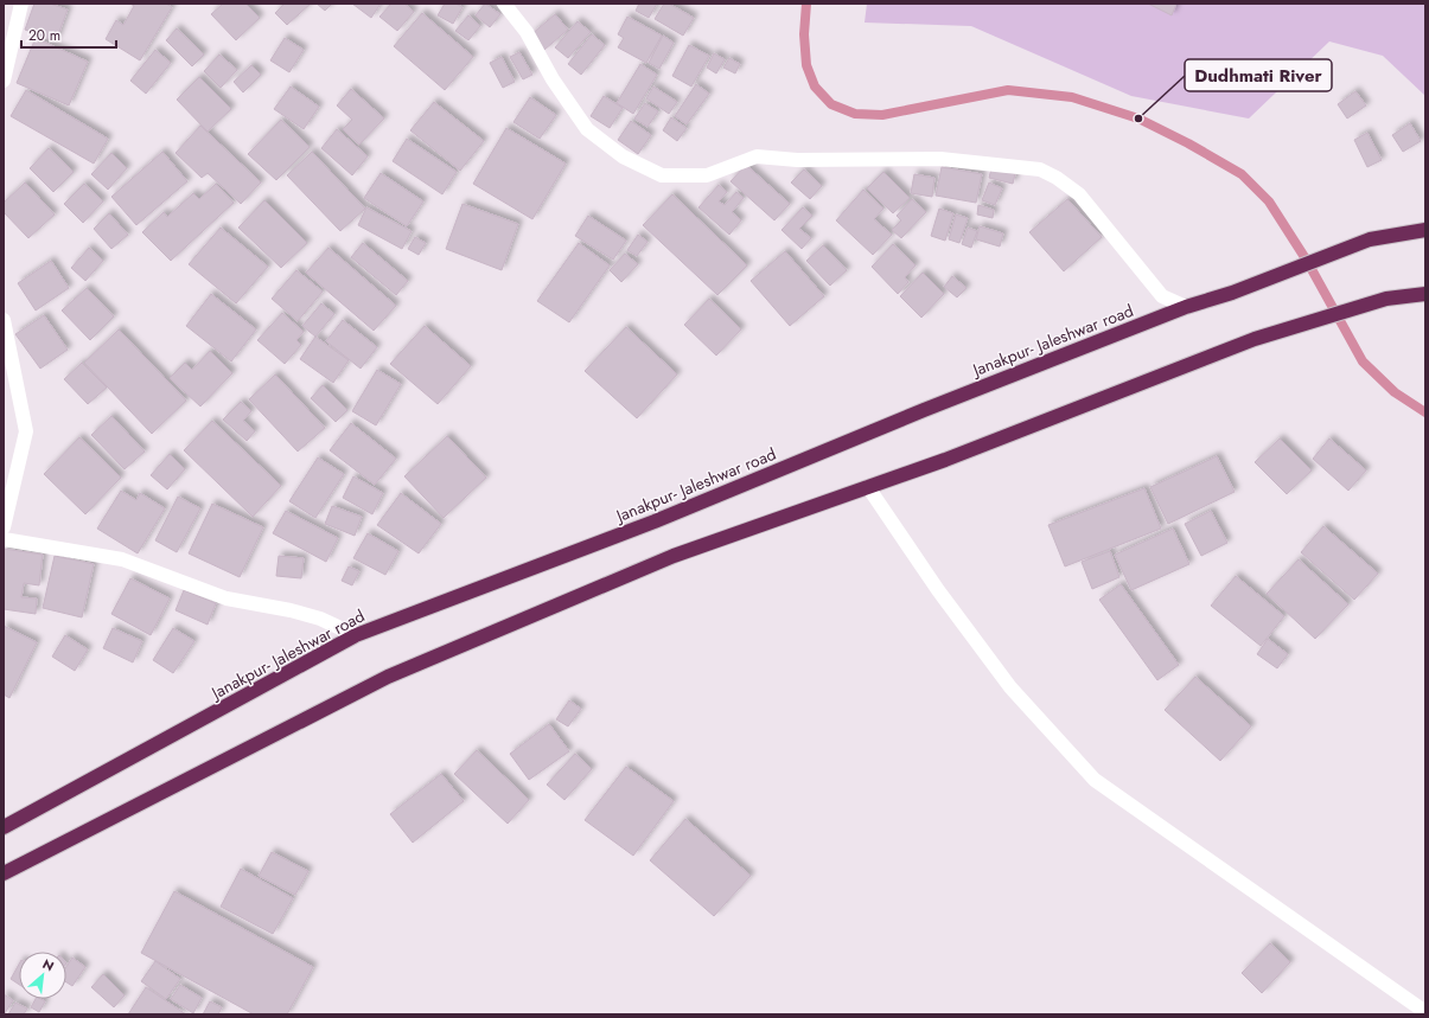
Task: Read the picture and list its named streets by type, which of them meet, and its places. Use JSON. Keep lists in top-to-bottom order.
{
  "streets": {
    "highway": ["Janakpur- Jaleshwar road"]
  },
  "places": ["Dudhmati River"],
  "scale_bar": "20 m",
  "north": "top right"
}
